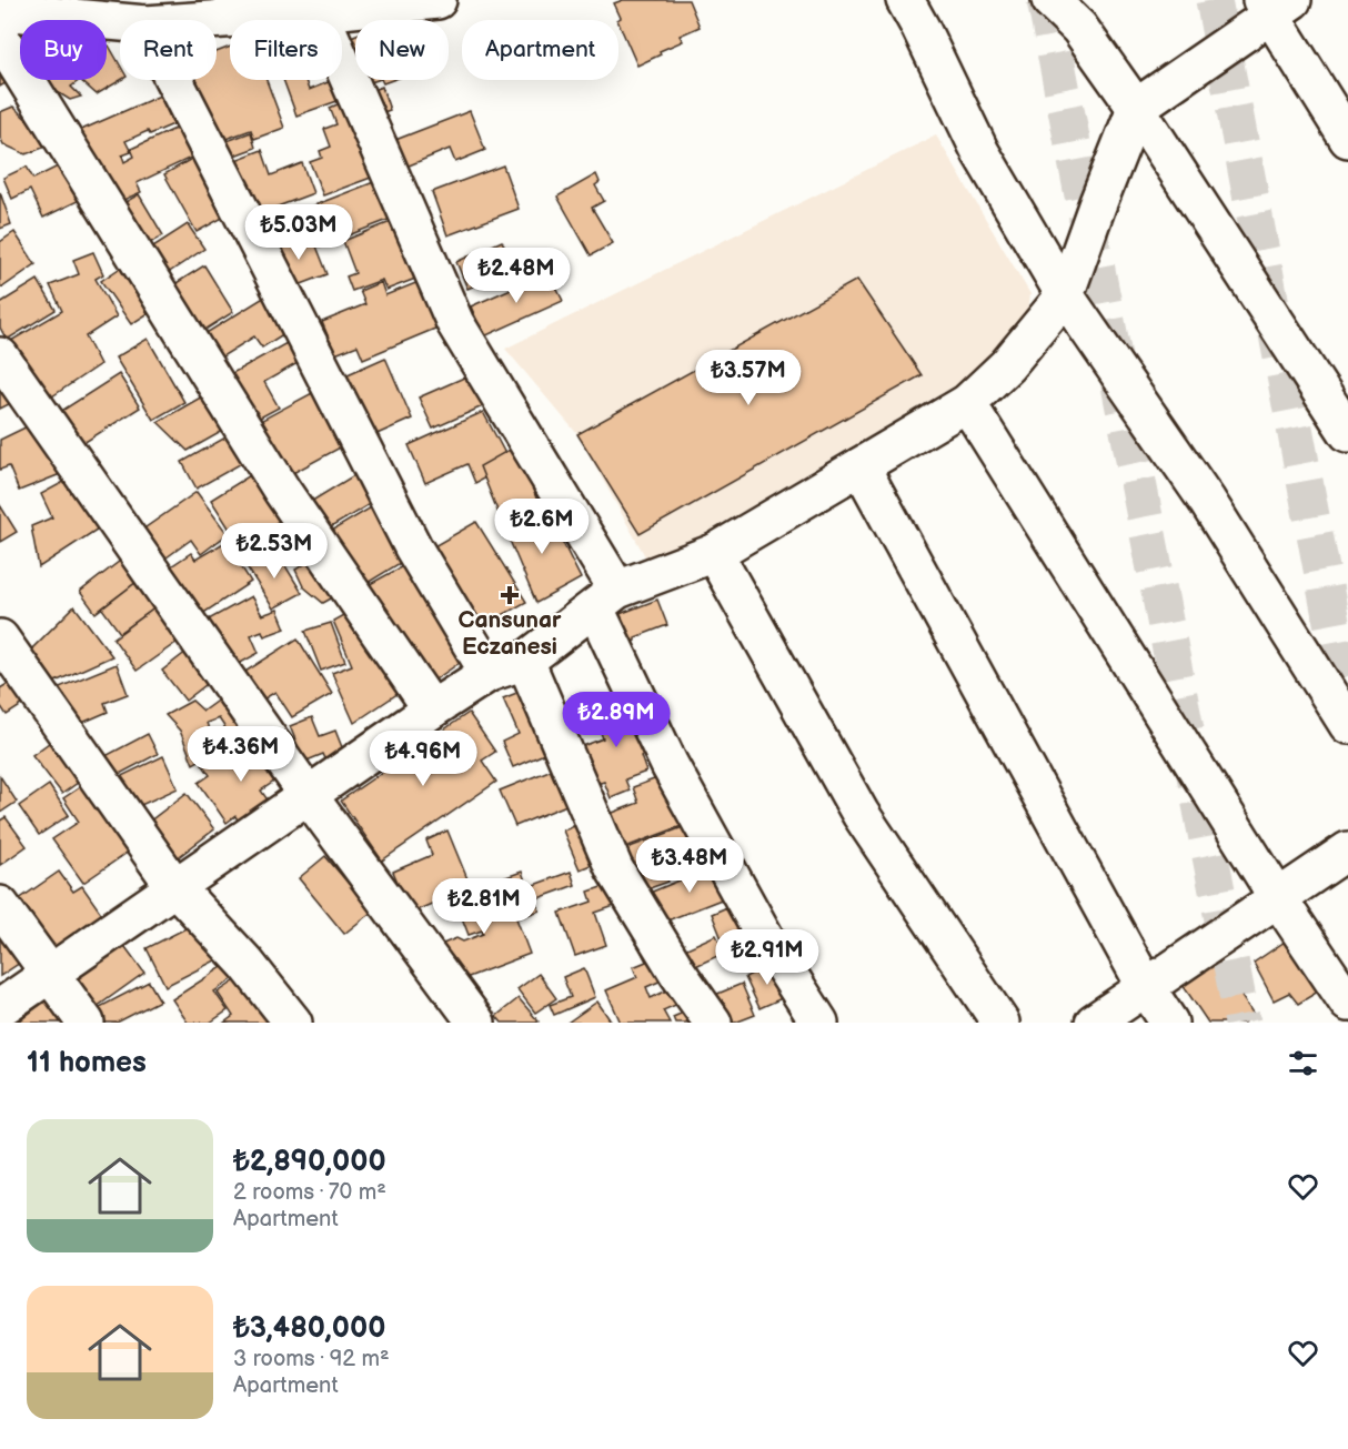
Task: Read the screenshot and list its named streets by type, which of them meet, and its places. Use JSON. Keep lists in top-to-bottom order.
{
  "places": {
    "health": ["Cansunar Eczanesi"]
  },
  "page": {
    "chip": [
      "Buy",
      "Rent",
      "Filters",
      "New",
      "Apartment"
    ],
    "price": [
      "₺5.03M",
      "₺2.48M",
      "₺3.57M",
      "₺2.6M",
      "₺2.53M",
      "₺2.89M",
      "₺4.36M",
      "₺4.96M",
      "₺3.48M",
      "₺2.81M",
      "₺2.91M"
    ],
    "heading": "11 homes",
    "list": [
      {
        "name": "₺2,890,000",
        "note": "2 rooms · 70 m² · Apartment"
      },
      {
        "name": "₺3,480,000",
        "note": "3 rooms · 92 m² · Apartment"
      }
    ]
  }
}
